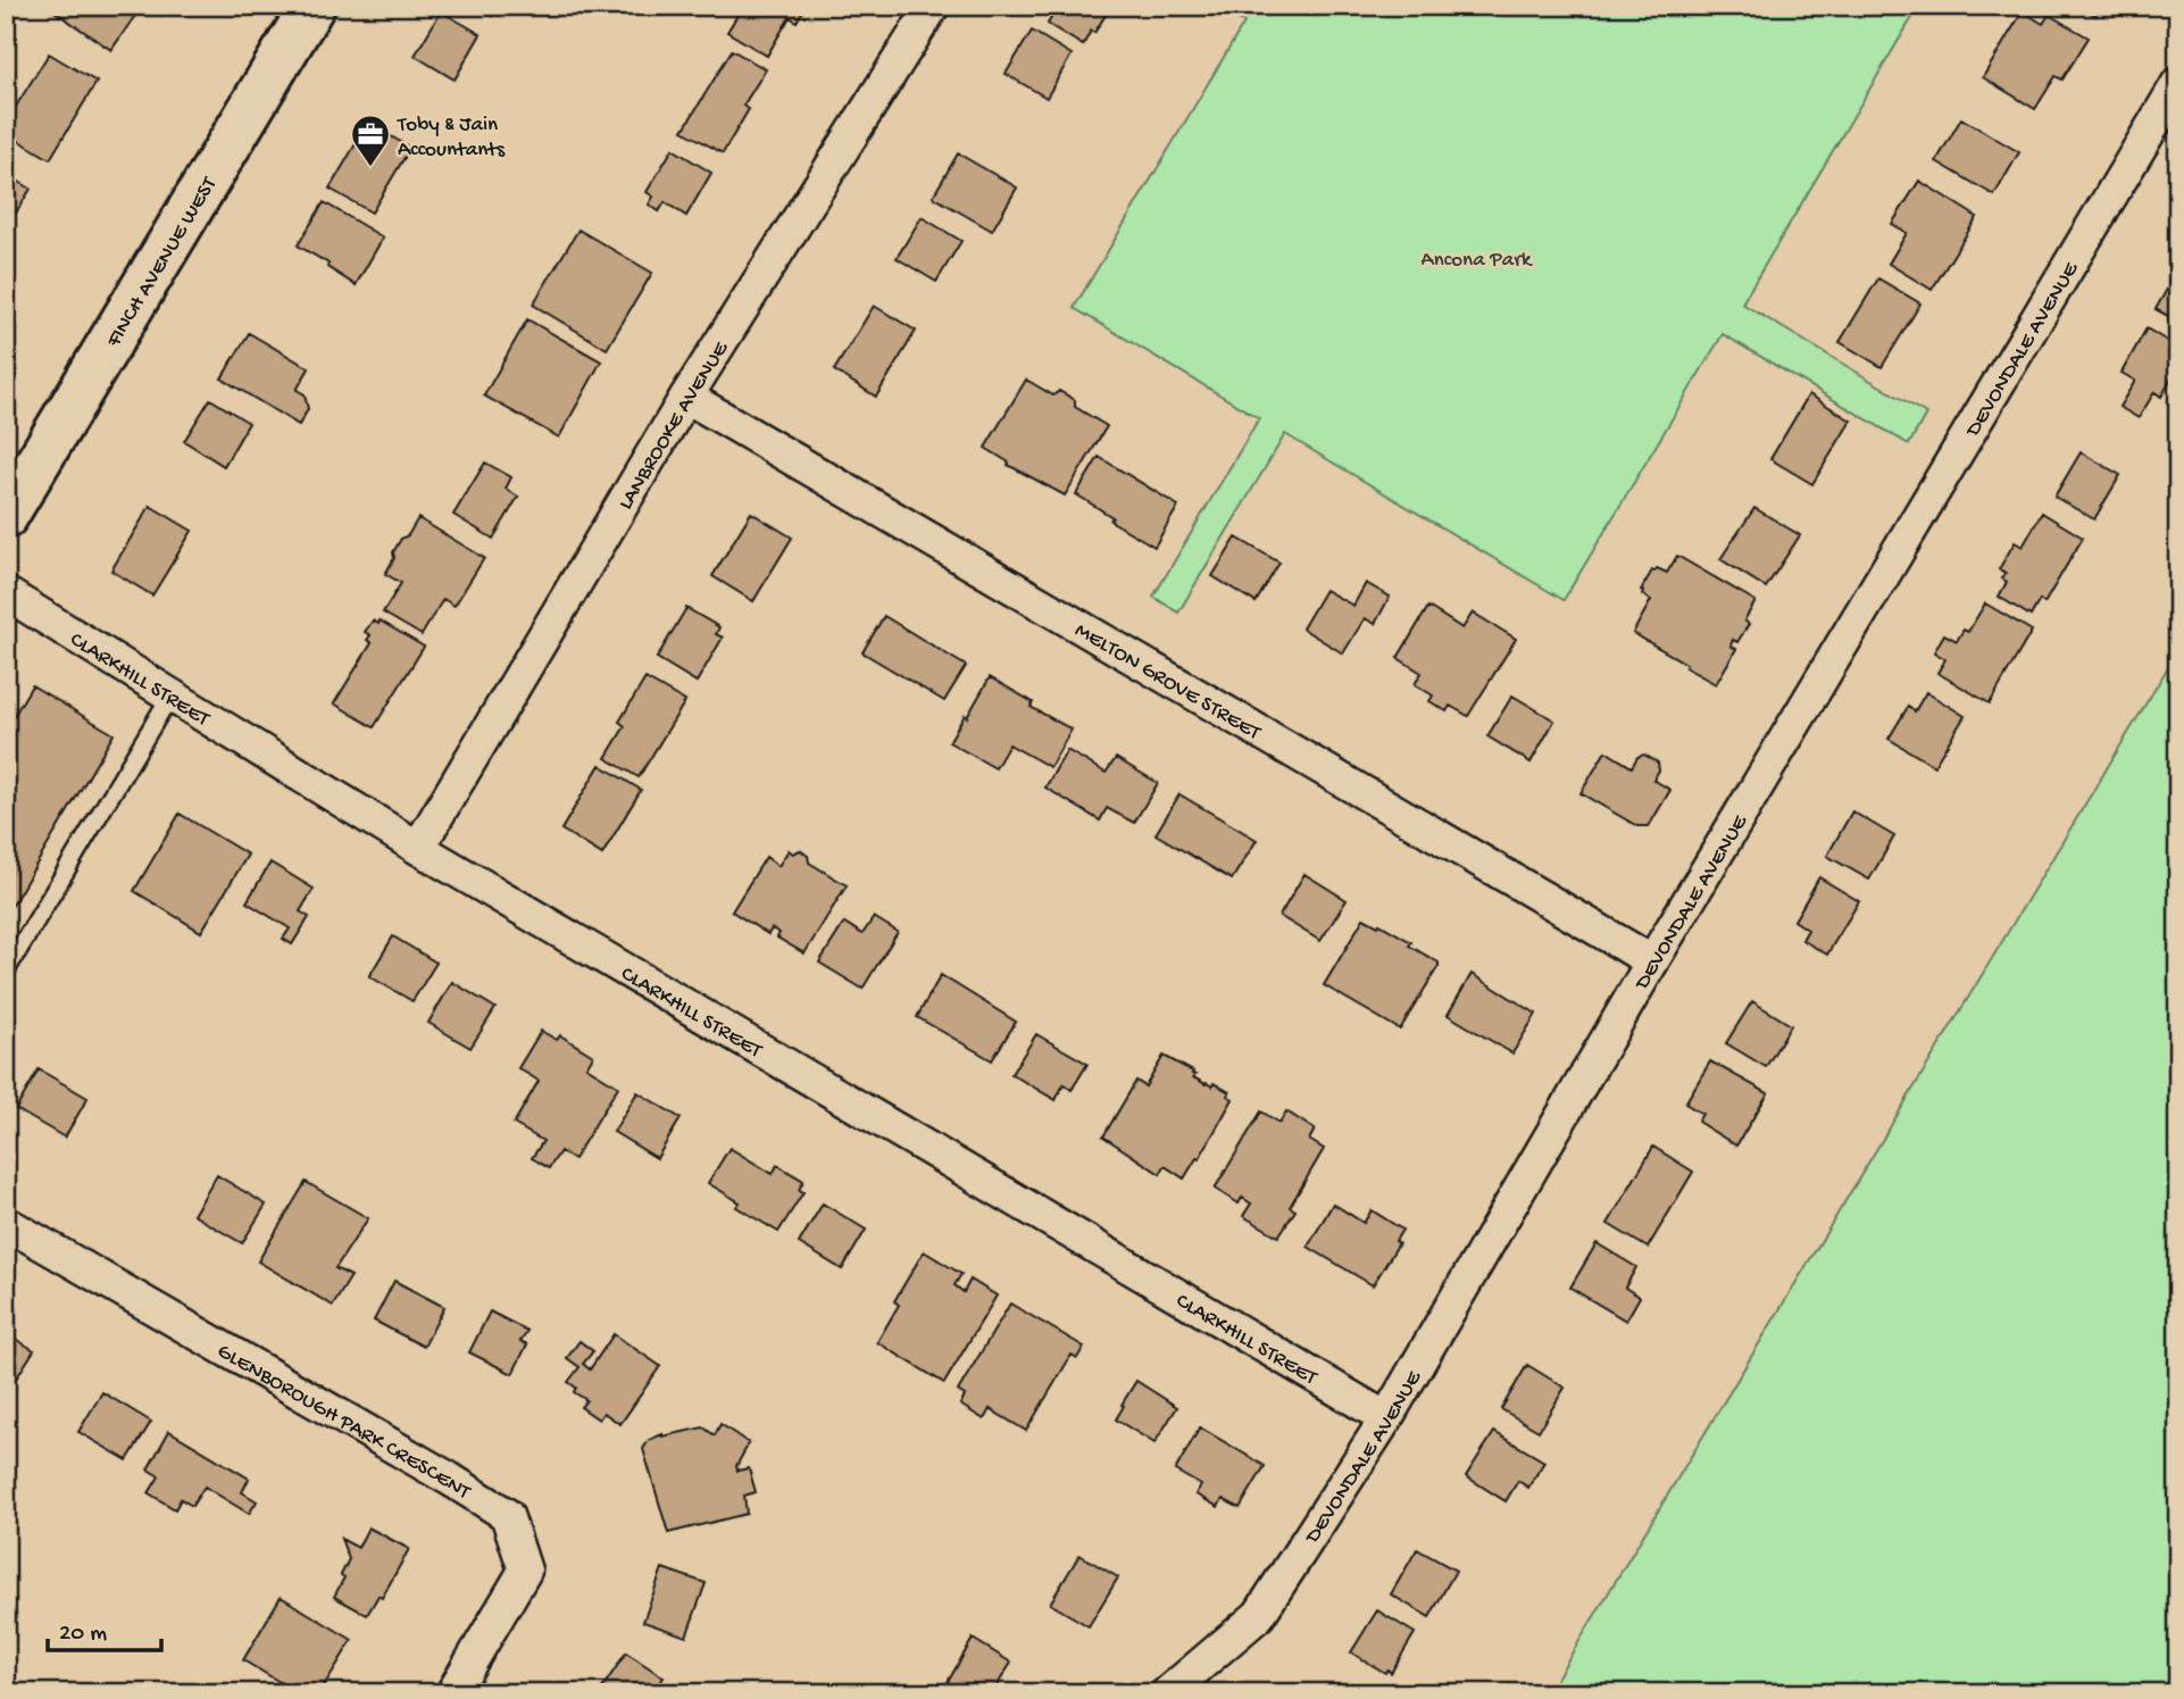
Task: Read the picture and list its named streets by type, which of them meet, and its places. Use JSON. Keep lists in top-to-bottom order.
{
  "streets": {
    "main road": ["FINCH AVENUE WEST"],
    "street": [
      "DEVONDALE AVENUE",
      "LANBROOKE AVENUE",
      "CLARKHILL STREET",
      "MELTON GROVE STREET",
      "GLENBOROUGH PARK CRESCENT"
    ]
  },
  "crossings": [
    ["DEVONDALE AVENUE", "CLARKHILL STREET"],
    ["DEVONDALE AVENUE", "MELTON GROVE STREET"],
    ["LANBROOKE AVENUE", "CLARKHILL STREET"],
    ["LANBROOKE AVENUE", "MELTON GROVE STREET"]
  ],
  "parks": ["Ancona Park"],
  "places": {
    "office": ["Toby & Jain Accountants"]
  },
  "scale_bar": "20 m"
}
